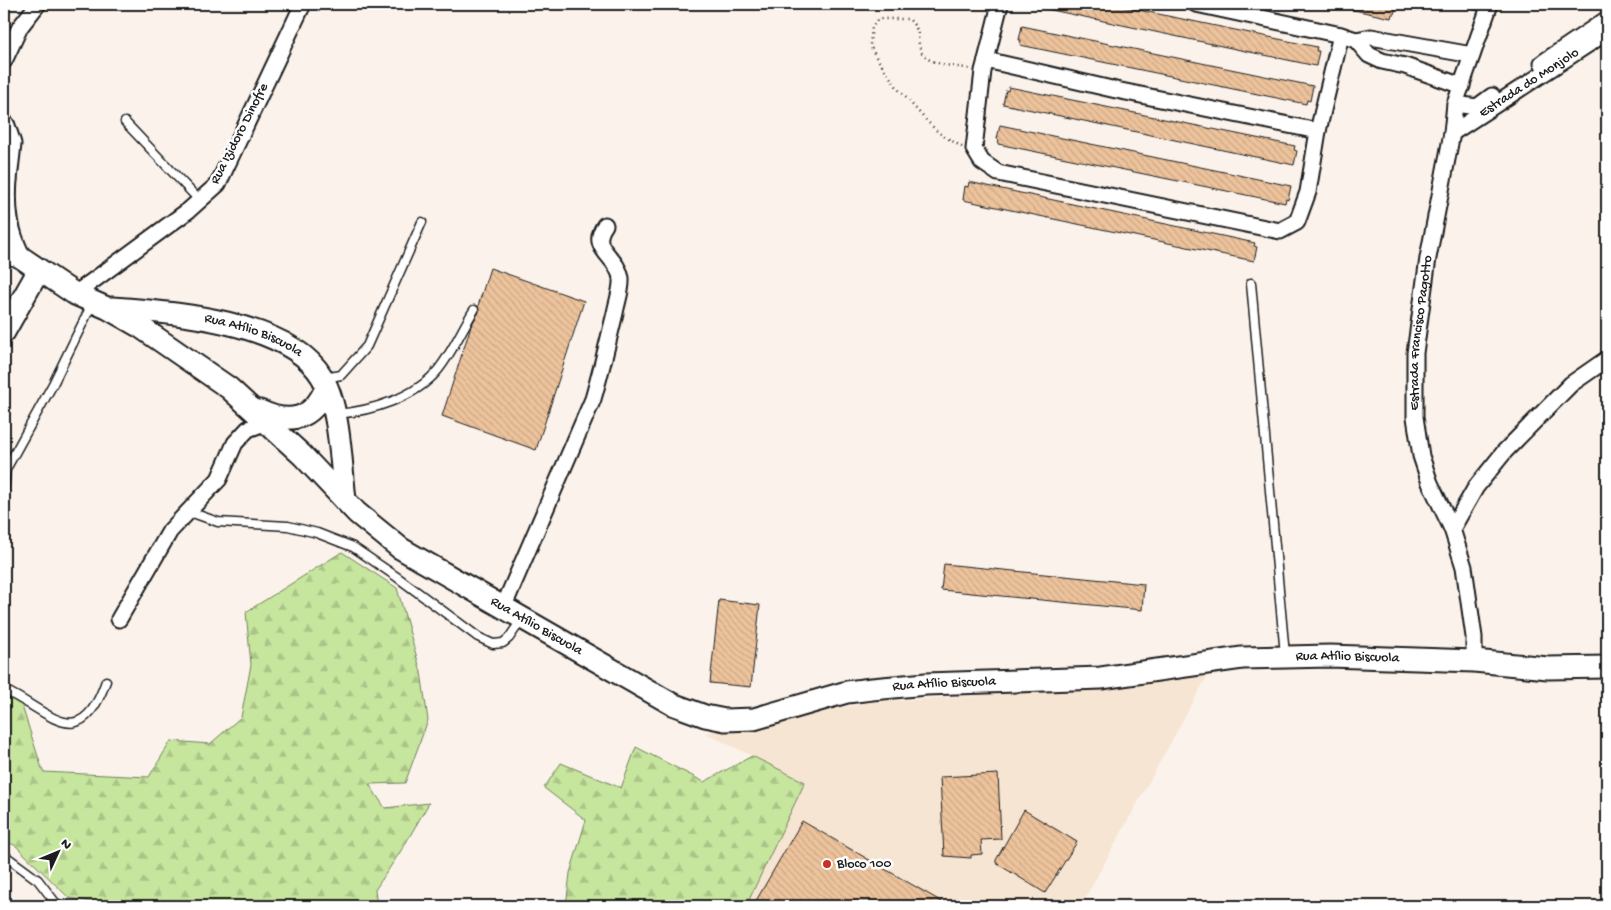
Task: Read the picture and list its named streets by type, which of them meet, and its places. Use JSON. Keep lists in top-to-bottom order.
{
  "streets": {
    "street": [
      "Estrada do Monjolo",
      "Rua Izidoro Dinofre",
      "Estrada Francisco Pagotto",
      "Rua Atílio Biscuola"
    ]
  },
  "crossings": [
    ["Estrada do Monjolo", "Estrada Francisco Pagotto"],
    ["Rua Izidoro Dinofre", "Rua Atílio Biscuola"],
    ["Estrada Francisco Pagotto", "Rua Atílio Biscuola"]
  ],
  "places": ["Bloco 100"],
  "north": "top right"
}
